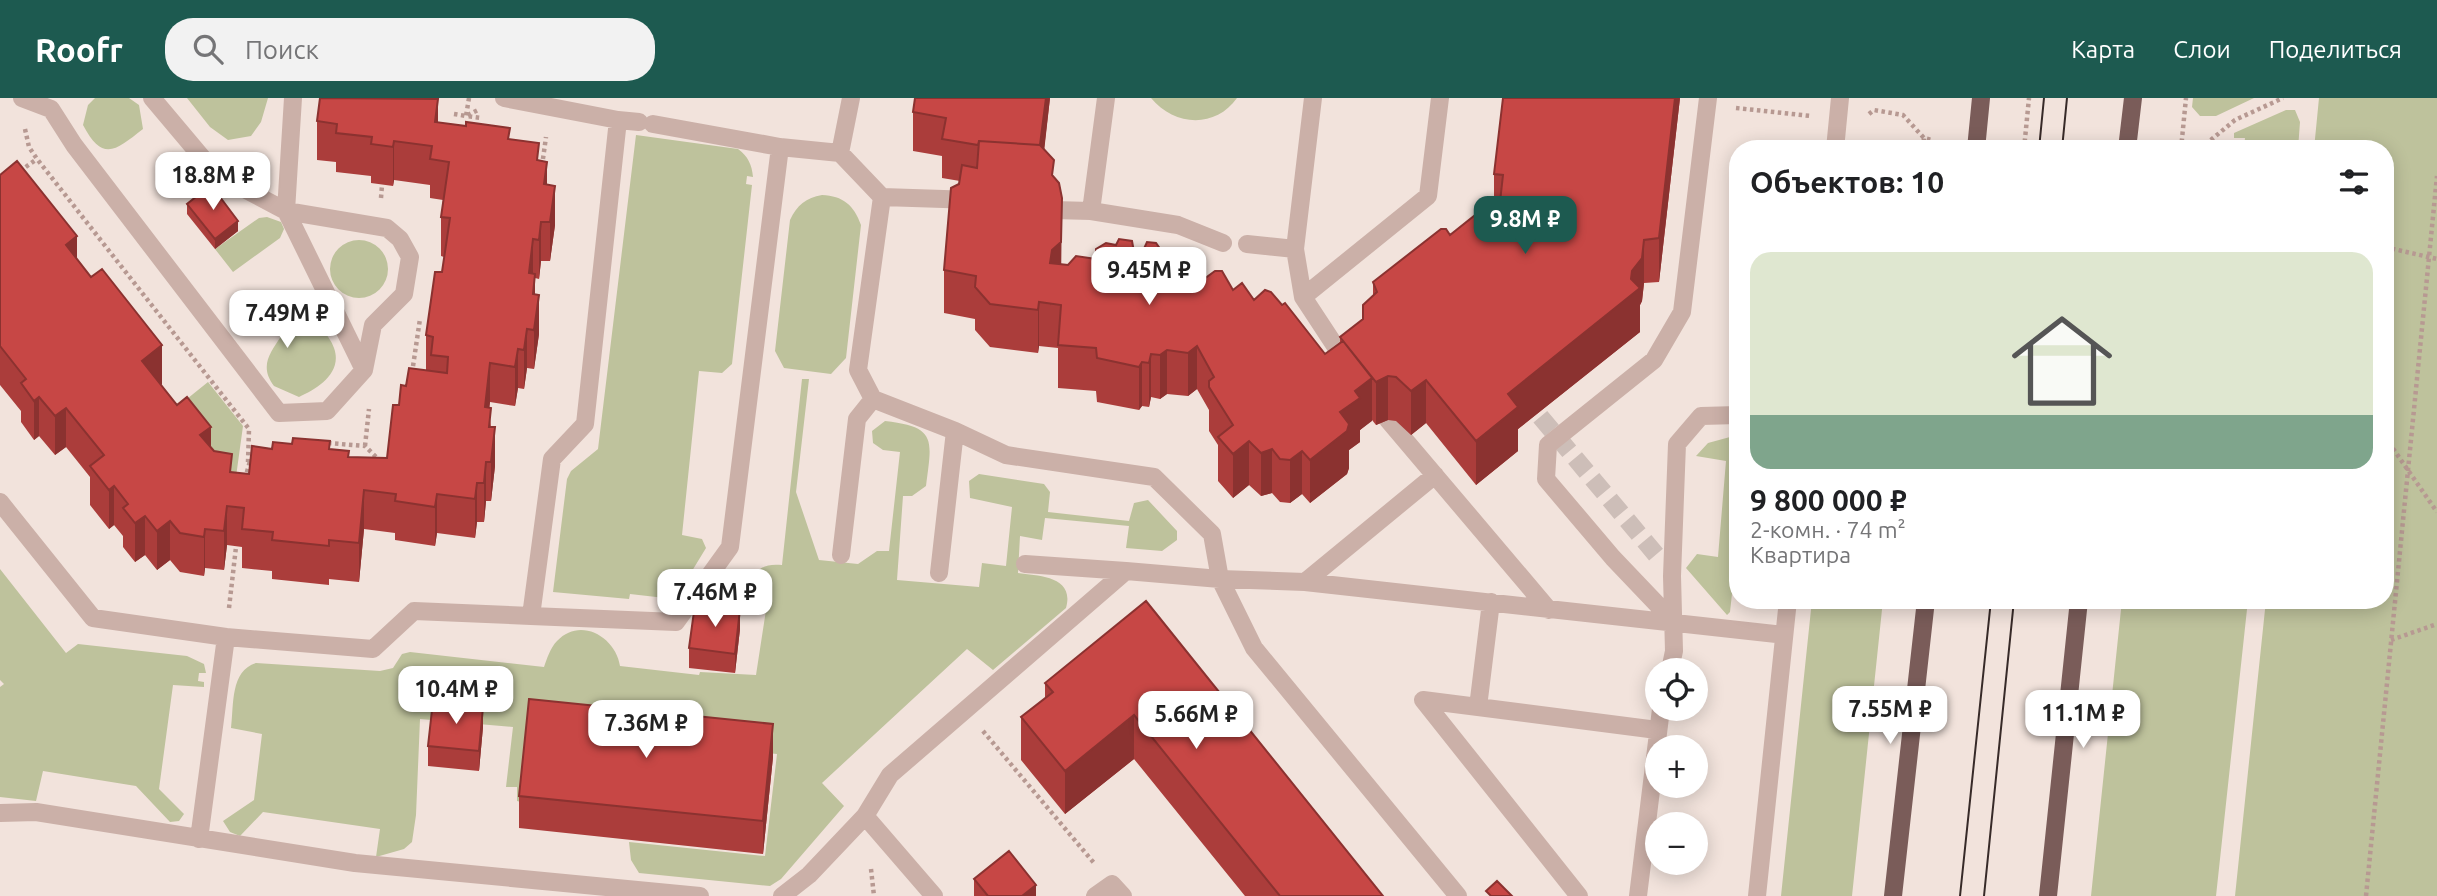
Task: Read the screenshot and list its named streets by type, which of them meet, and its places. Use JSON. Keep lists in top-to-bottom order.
{
  "page": {
    "header": "Roofr",
    "search": "Поиск",
    "nav": ["Карта", "Слои", "Поделиться"],
    "heading": "Объектов: 10",
    "price": [
      "18.8M ₽",
      "9.8M ₽",
      "9.45M ₽",
      "7.49M ₽",
      "7.46M ₽",
      "10.4M ₽",
      "7.55M ₽",
      "11.1M ₽",
      "5.66M ₽",
      "7.36M ₽"
    ],
    "list": [
      {
        "name": "9 800 000 ₽",
        "note": "2-комн. · 74 m² · Квартира"
      }
    ],
    "map_buttons": ["+", "−"]
  }
}
